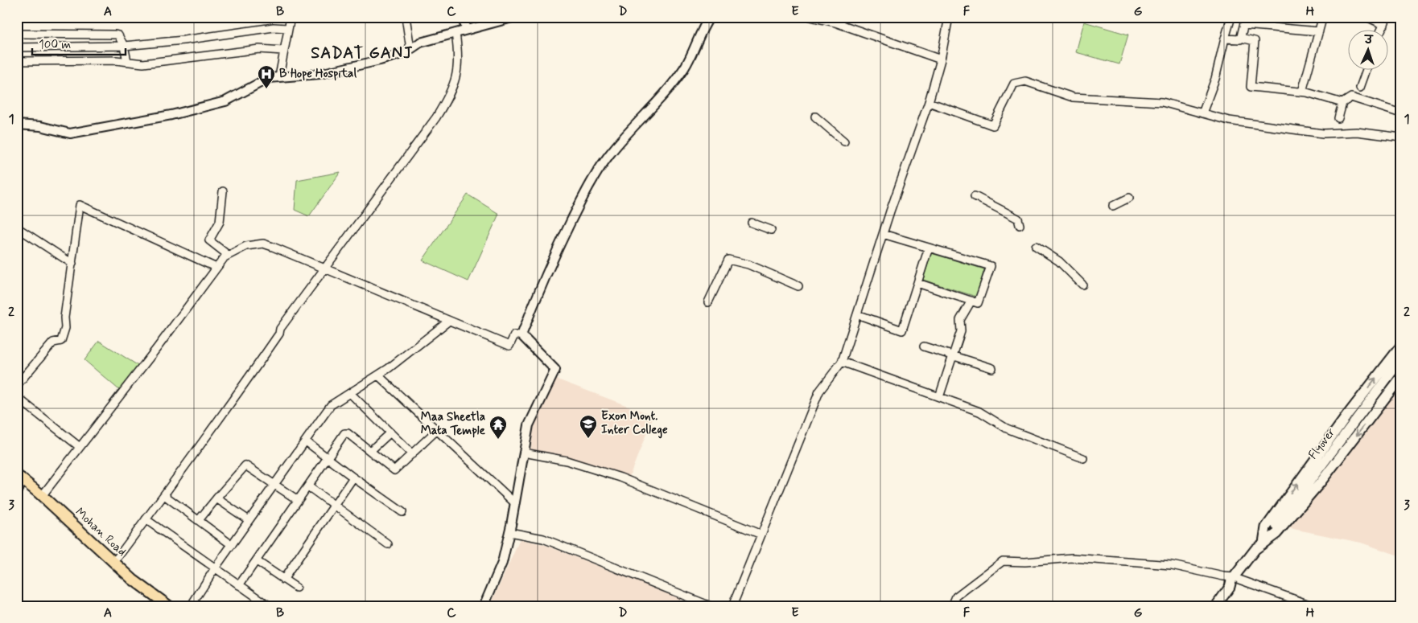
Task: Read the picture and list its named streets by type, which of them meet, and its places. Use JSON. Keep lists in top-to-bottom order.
{
  "streets": {
    "main road": ["Flyover", "Mohan Road"]
  },
  "districts": ["SADAT GANJ"],
  "places": {
    "hospital": ["B Hope Hospital"],
    "school or university": ["Exon Mont. Inter College"],
    "temple": ["Maa Sheetla Mata Temple"]
  },
  "scale_bar": "100 m",
  "north": "top",
  "grid": {
    "columns": [
      "A",
      "B",
      "C",
      "D",
      "E",
      "F",
      "G",
      "H"
    ],
    "rows": ["1", "2", "3"]
  }
}
